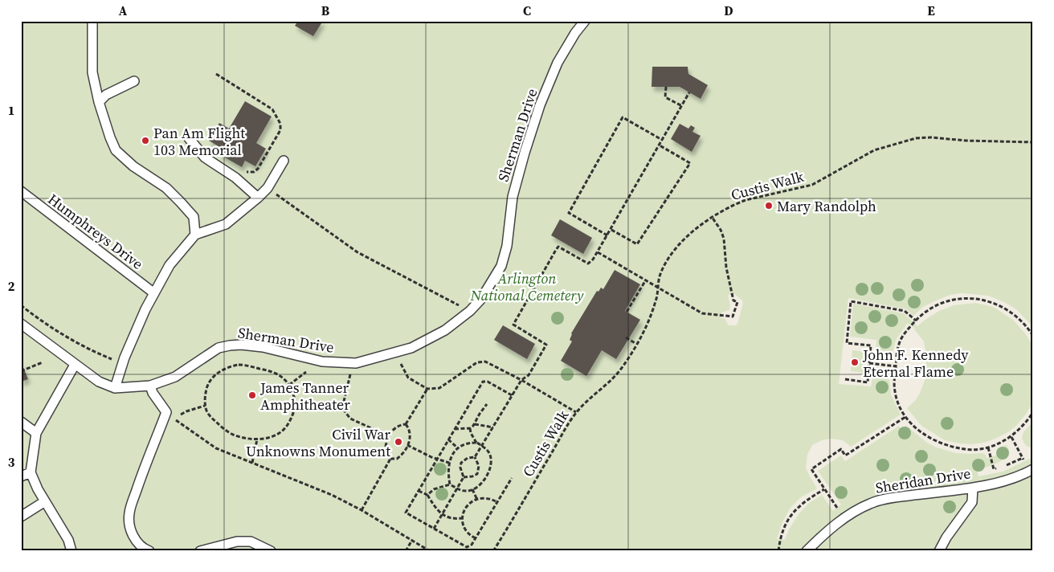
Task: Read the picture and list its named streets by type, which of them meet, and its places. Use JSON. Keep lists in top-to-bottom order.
{
  "streets": {
    "lane": ["Sherman Drive", "Humphreys Drive", "Sheridan Drive"],
    "path": ["Custis Walk"]
  },
  "parks": ["Arlington National Cemetery"],
  "places": [
    "Pan Am Flight 103 Memorial",
    "Mary Randolph",
    "John F. Kennedy Eternal Flame",
    "James Tanner Amphitheater",
    "Civil War Unknowns Monument"
  ],
  "grid": {
    "columns": [
      "A",
      "B",
      "C",
      "D",
      "E"
    ],
    "rows": ["1", "2", "3"]
  }
}
